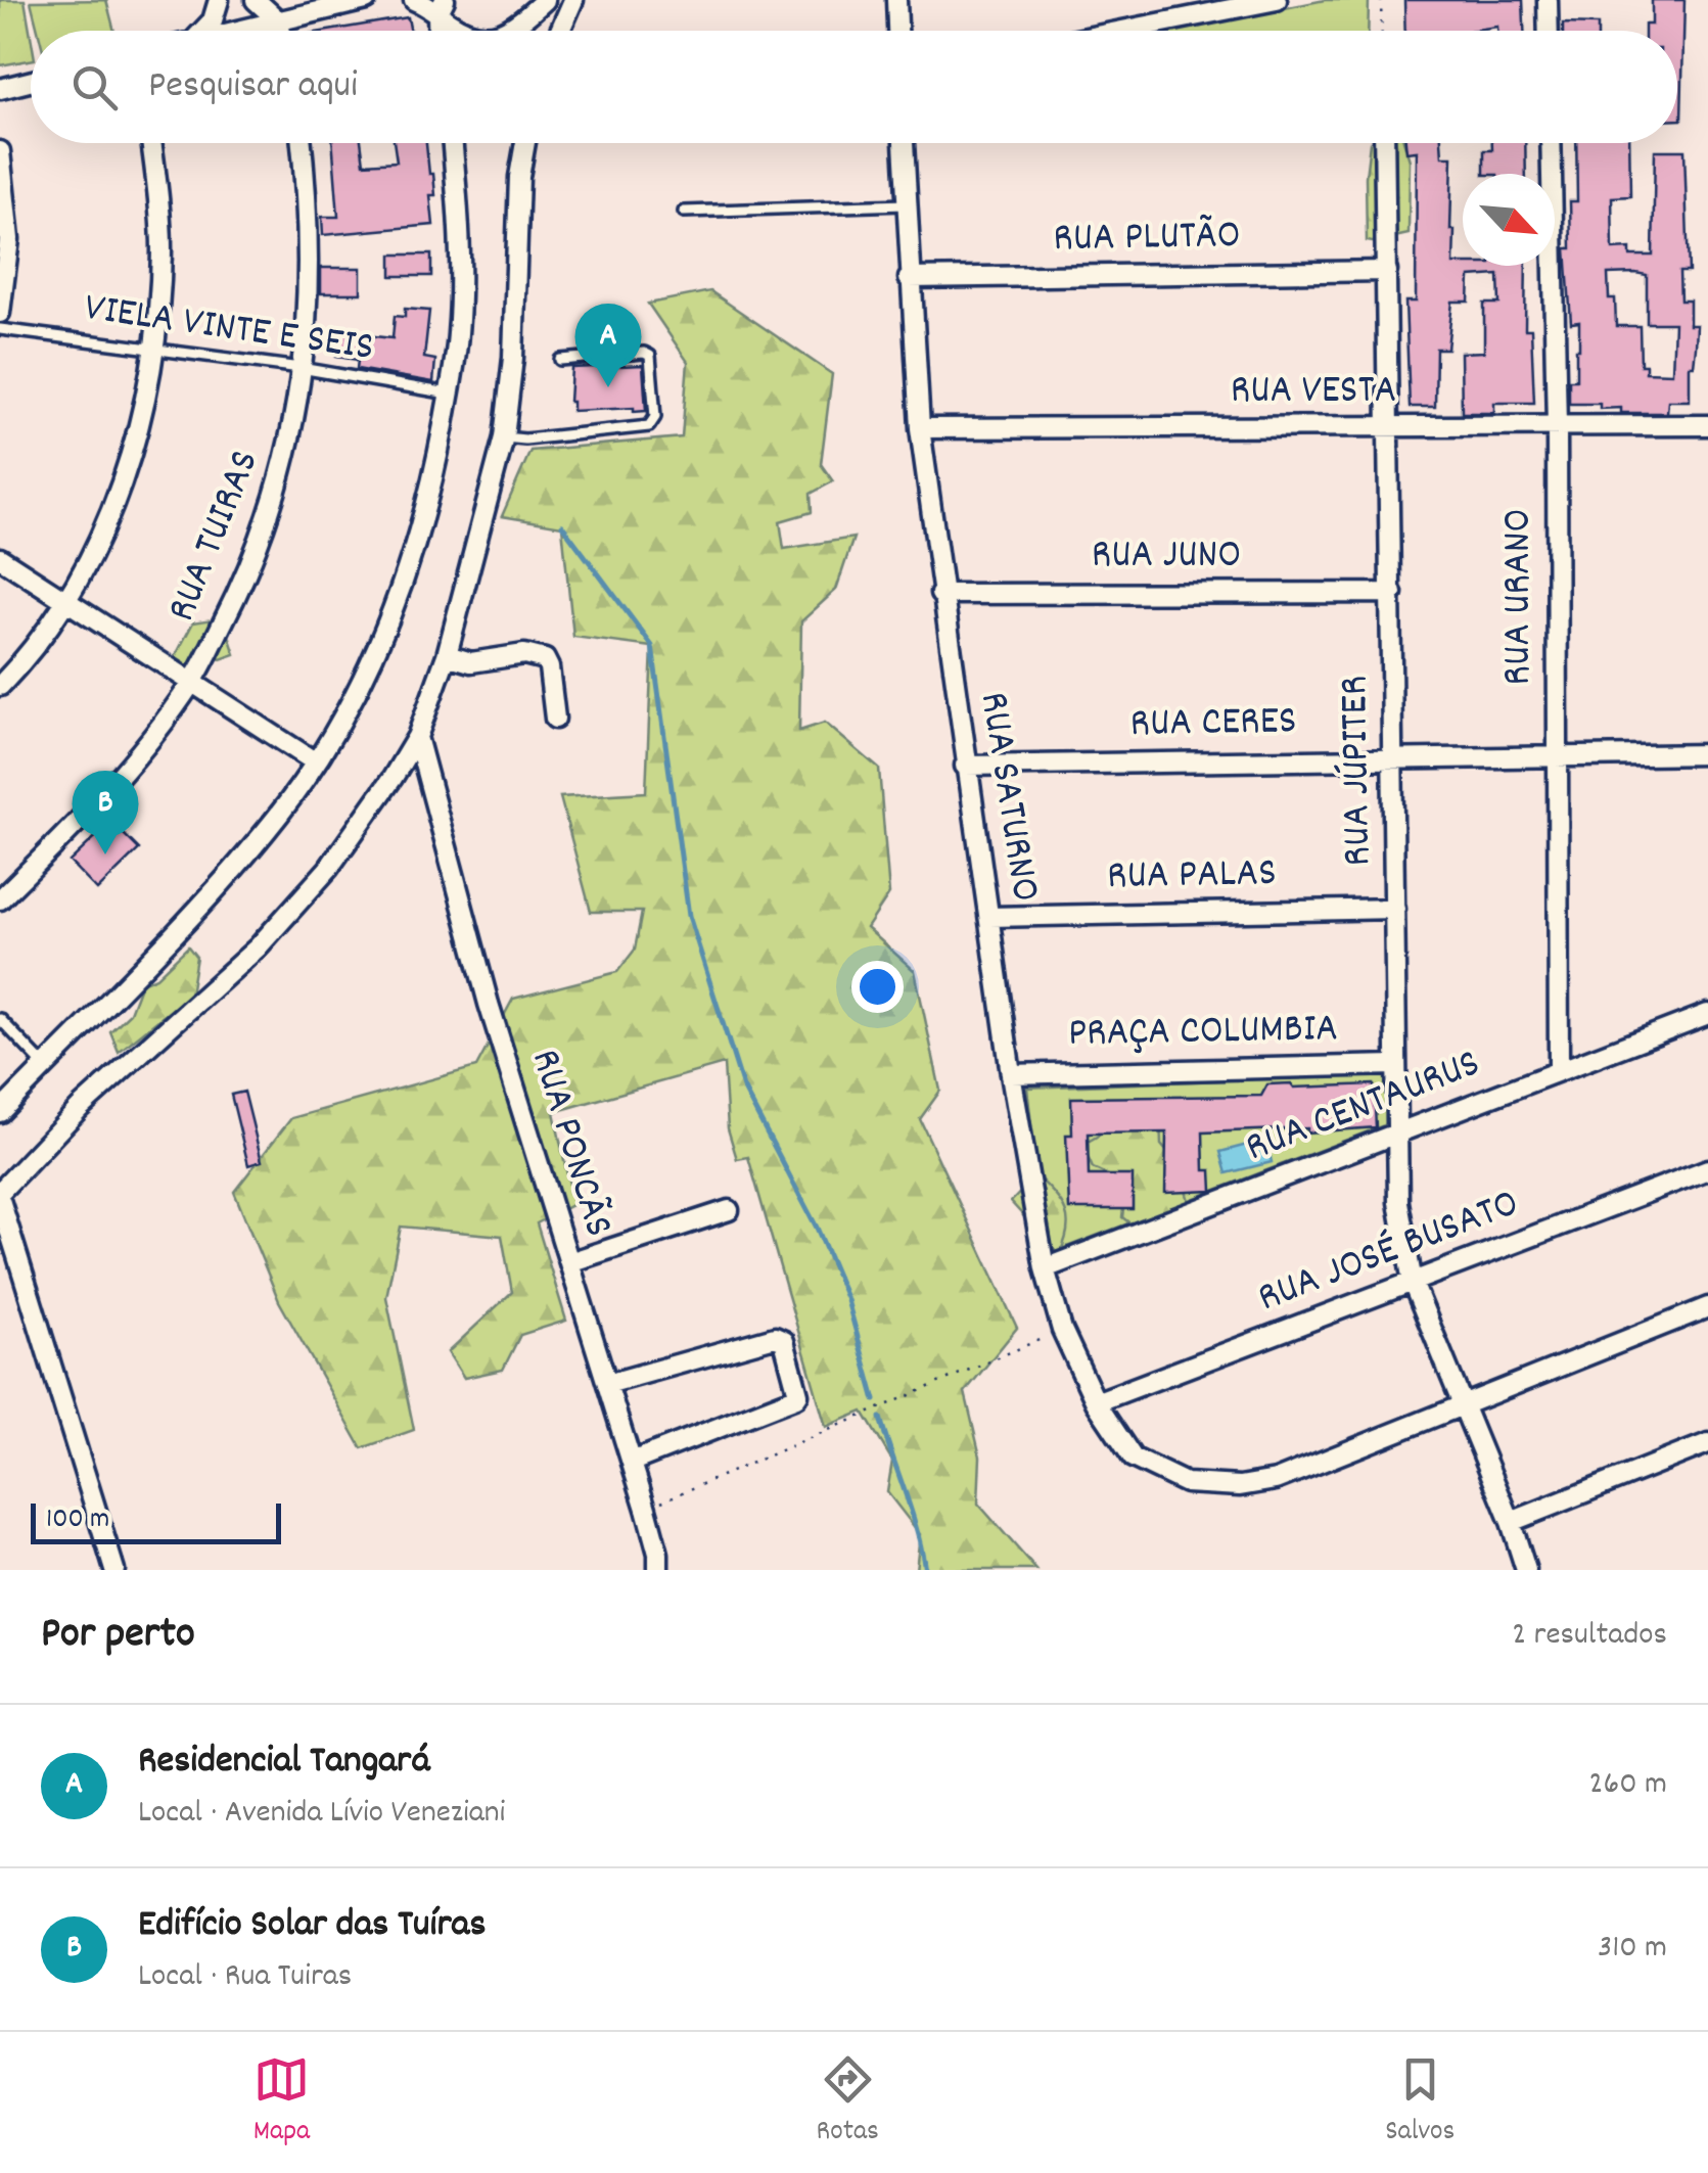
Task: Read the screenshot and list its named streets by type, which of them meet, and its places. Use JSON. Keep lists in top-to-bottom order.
{
  "streets": {
    "street": [
      "RUA PLUTÃO",
      "RUA VESTA",
      "RUA TUIRAS",
      "RUA JUNO",
      "RUA URANO",
      "RUA CERES",
      "RUA JÚPITER",
      "RUA SATURNO",
      "RUA PALAS",
      "PRAÇA COLUMBIA",
      "RUA CENTAURUS",
      "RUA PONCÃS",
      "RUA JOSÉ BUSATO"
    ],
    "lane": ["VIELA VINTE E SEIS"]
  },
  "crossings": [
    ["RUA PLUTÃO", "RUA JÚPITER"],
    ["RUA PLUTÃO", "RUA SATURNO"],
    ["VIELA VINTE E SEIS", "RUA TUIRAS"],
    ["RUA VESTA", "RUA URANO"],
    ["RUA VESTA", "RUA JÚPITER"],
    ["RUA VESTA", "RUA SATURNO"],
    ["RUA JUNO", "RUA JÚPITER"],
    ["RUA JUNO", "RUA SATURNO"],
    ["RUA URANO", "RUA CERES"],
    ["RUA URANO", "RUA CENTAURUS"],
    ["RUA CERES", "RUA JÚPITER"],
    ["RUA CERES", "RUA SATURNO"],
    ["RUA JÚPITER", "RUA SATURNO"],
    ["RUA JÚPITER", "RUA PALAS"],
    ["RUA JÚPITER", "PRAÇA COLUMBIA"],
    ["RUA JÚPITER", "RUA CENTAURUS"],
    ["RUA JÚPITER", "RUA JOSÉ BUSATO"],
    ["RUA SATURNO", "RUA PALAS"],
    ["RUA SATURNO", "PRAÇA COLUMBIA"],
    ["RUA SATURNO", "RUA CENTAURUS"],
    ["RUA SATURNO", "RUA JOSÉ BUSATO"]
  ],
  "scale_bar": "100 m",
  "north": "bottom right",
  "page": {
    "search": "Pesquisar aqui",
    "pins": ["A", "B"],
    "scale": "100 m",
    "heading": ["Por perto", "2 resultados"],
    "list": [
      {
        "mark": "A",
        "name": "Residencial Tangará",
        "note": "Local · Avenida Lívio Veneziani",
        "value": "260 m"
      },
      {
        "mark": "B",
        "name": "Edifício Solar das Tuíras",
        "note": "Local · Rua Tuiras",
        "value": "310 m"
      }
    ],
    "nav": ["Mapa", "Rotas", "Salvos"]
  }
}
